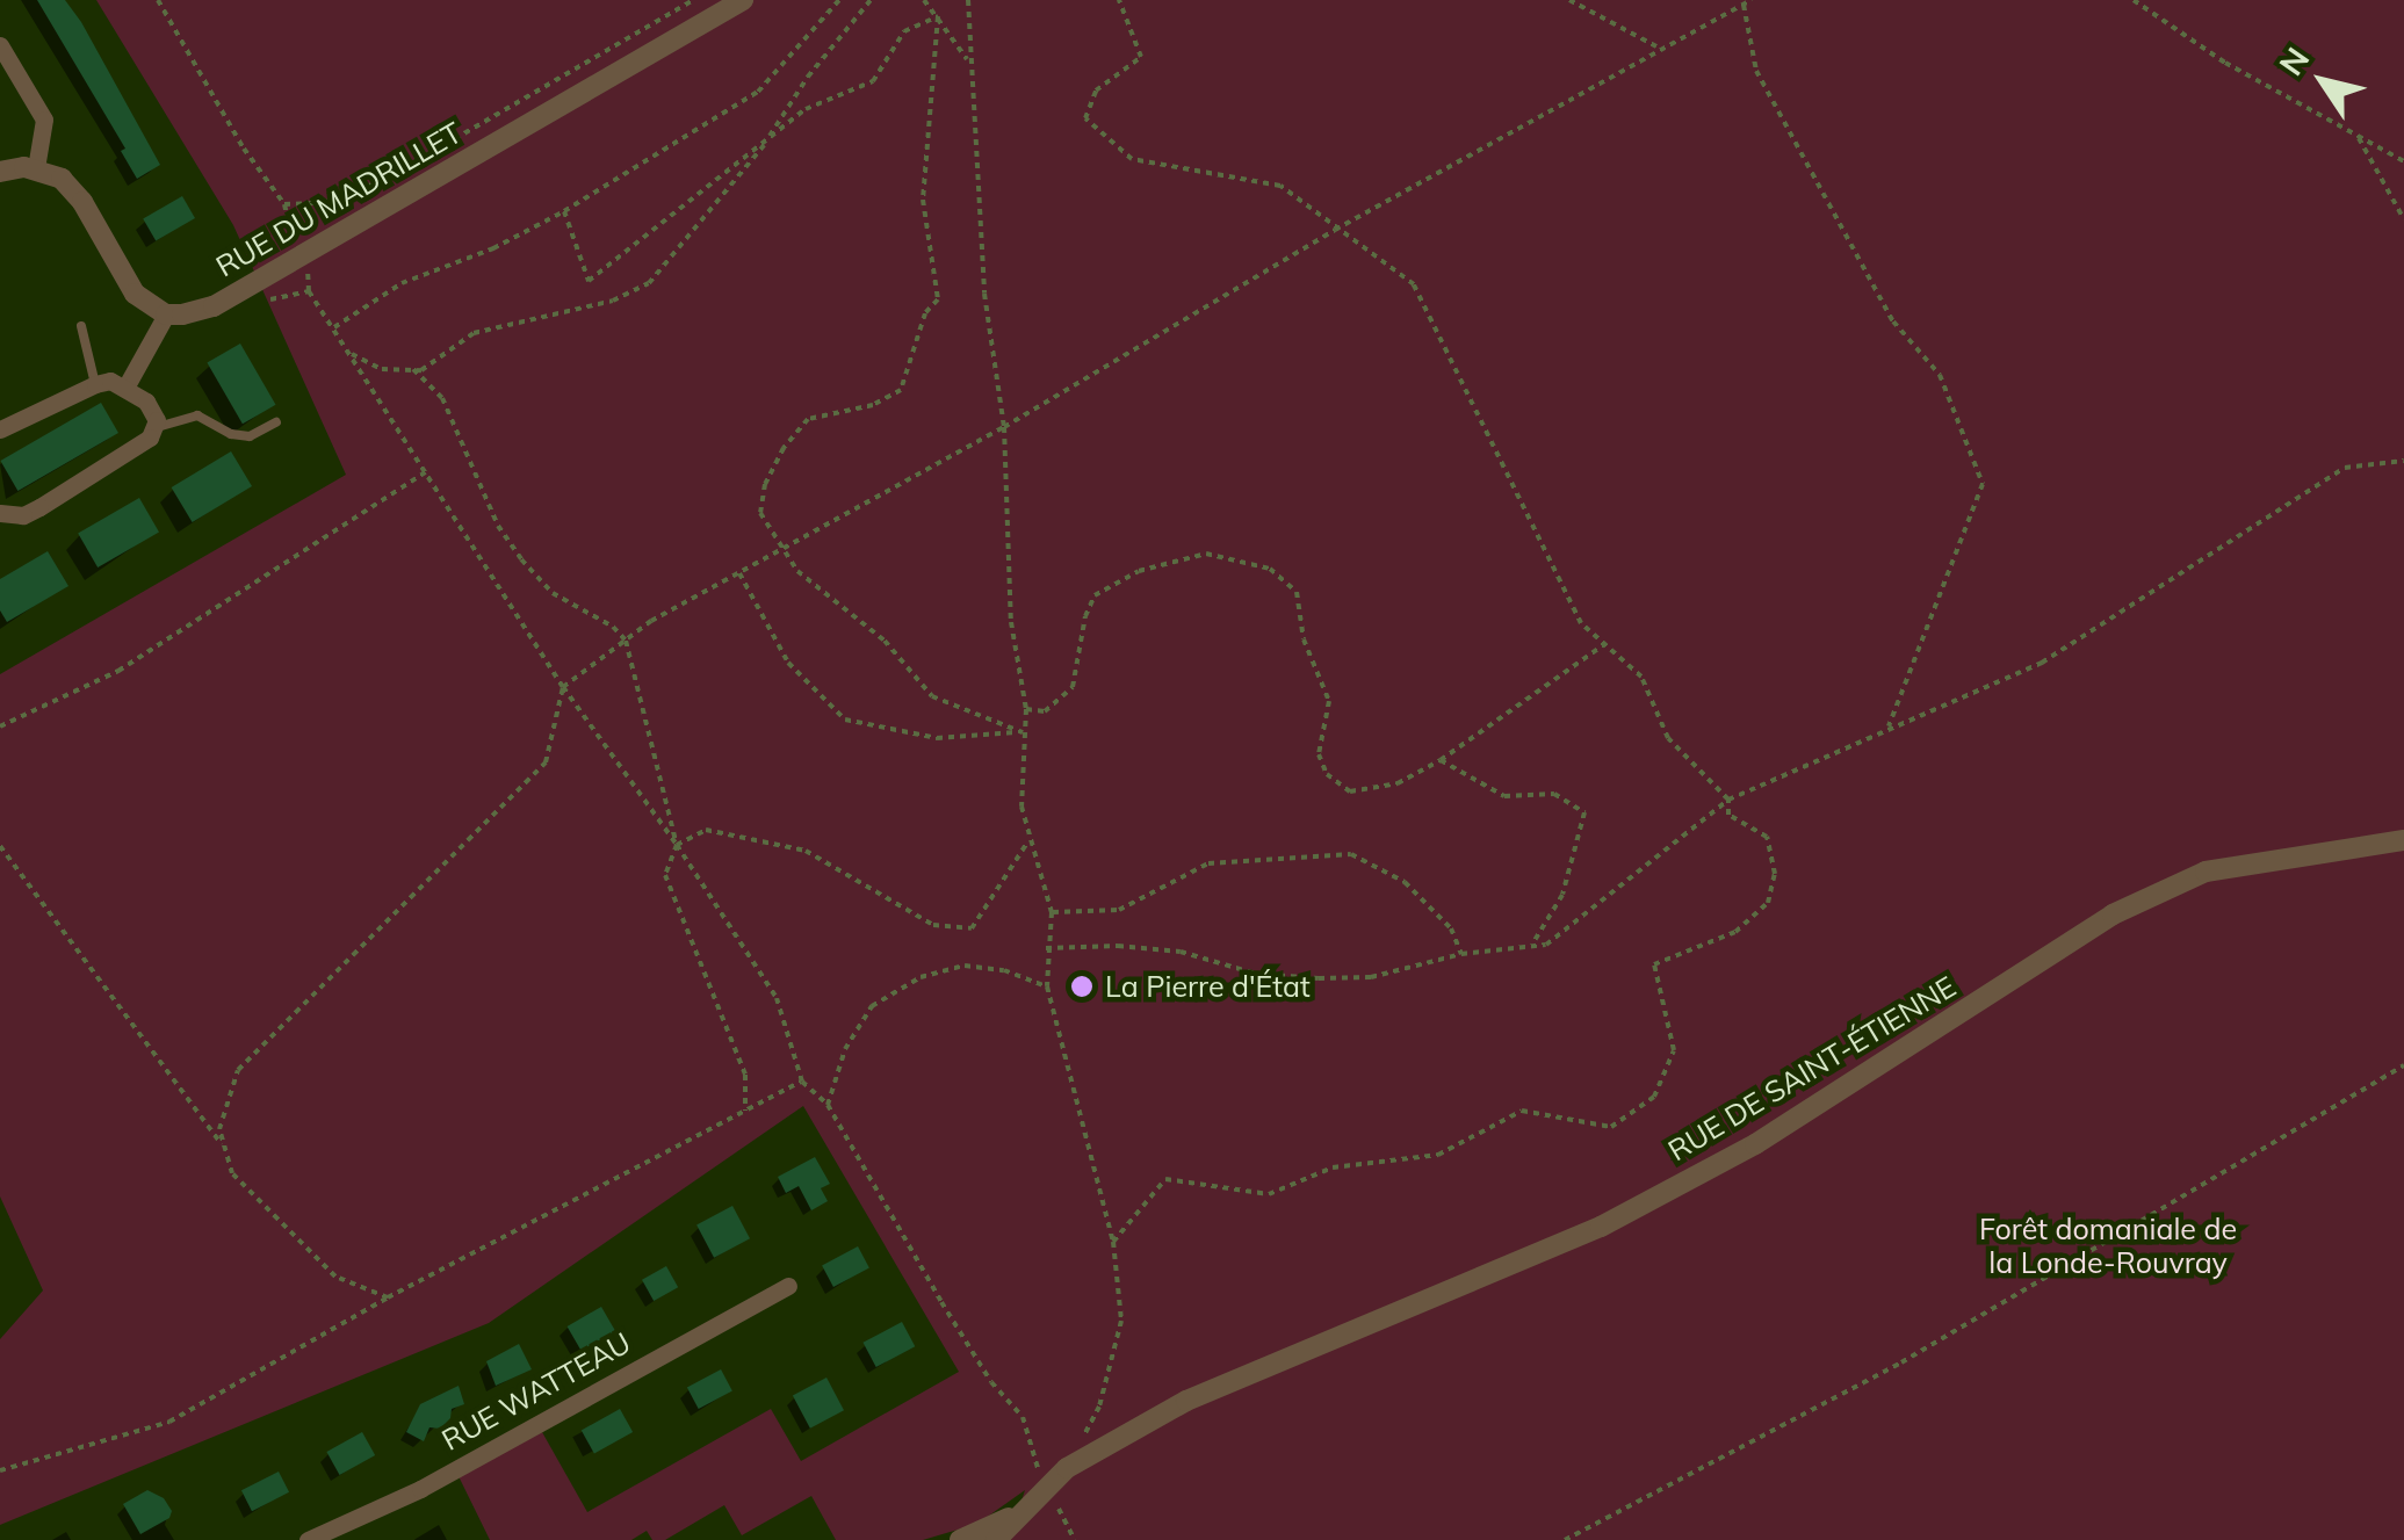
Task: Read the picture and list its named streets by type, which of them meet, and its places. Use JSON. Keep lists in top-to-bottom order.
{
  "streets": {
    "street": ["RUE DU MADRILLET", "RUE DE SAINT-ÉTIENNE", "RUE WATTEAU"]
  },
  "parks": ["Forêt domaniale de la Londe-Rouvray"],
  "places": ["La Pierre d'État"],
  "north": "top left"
}
